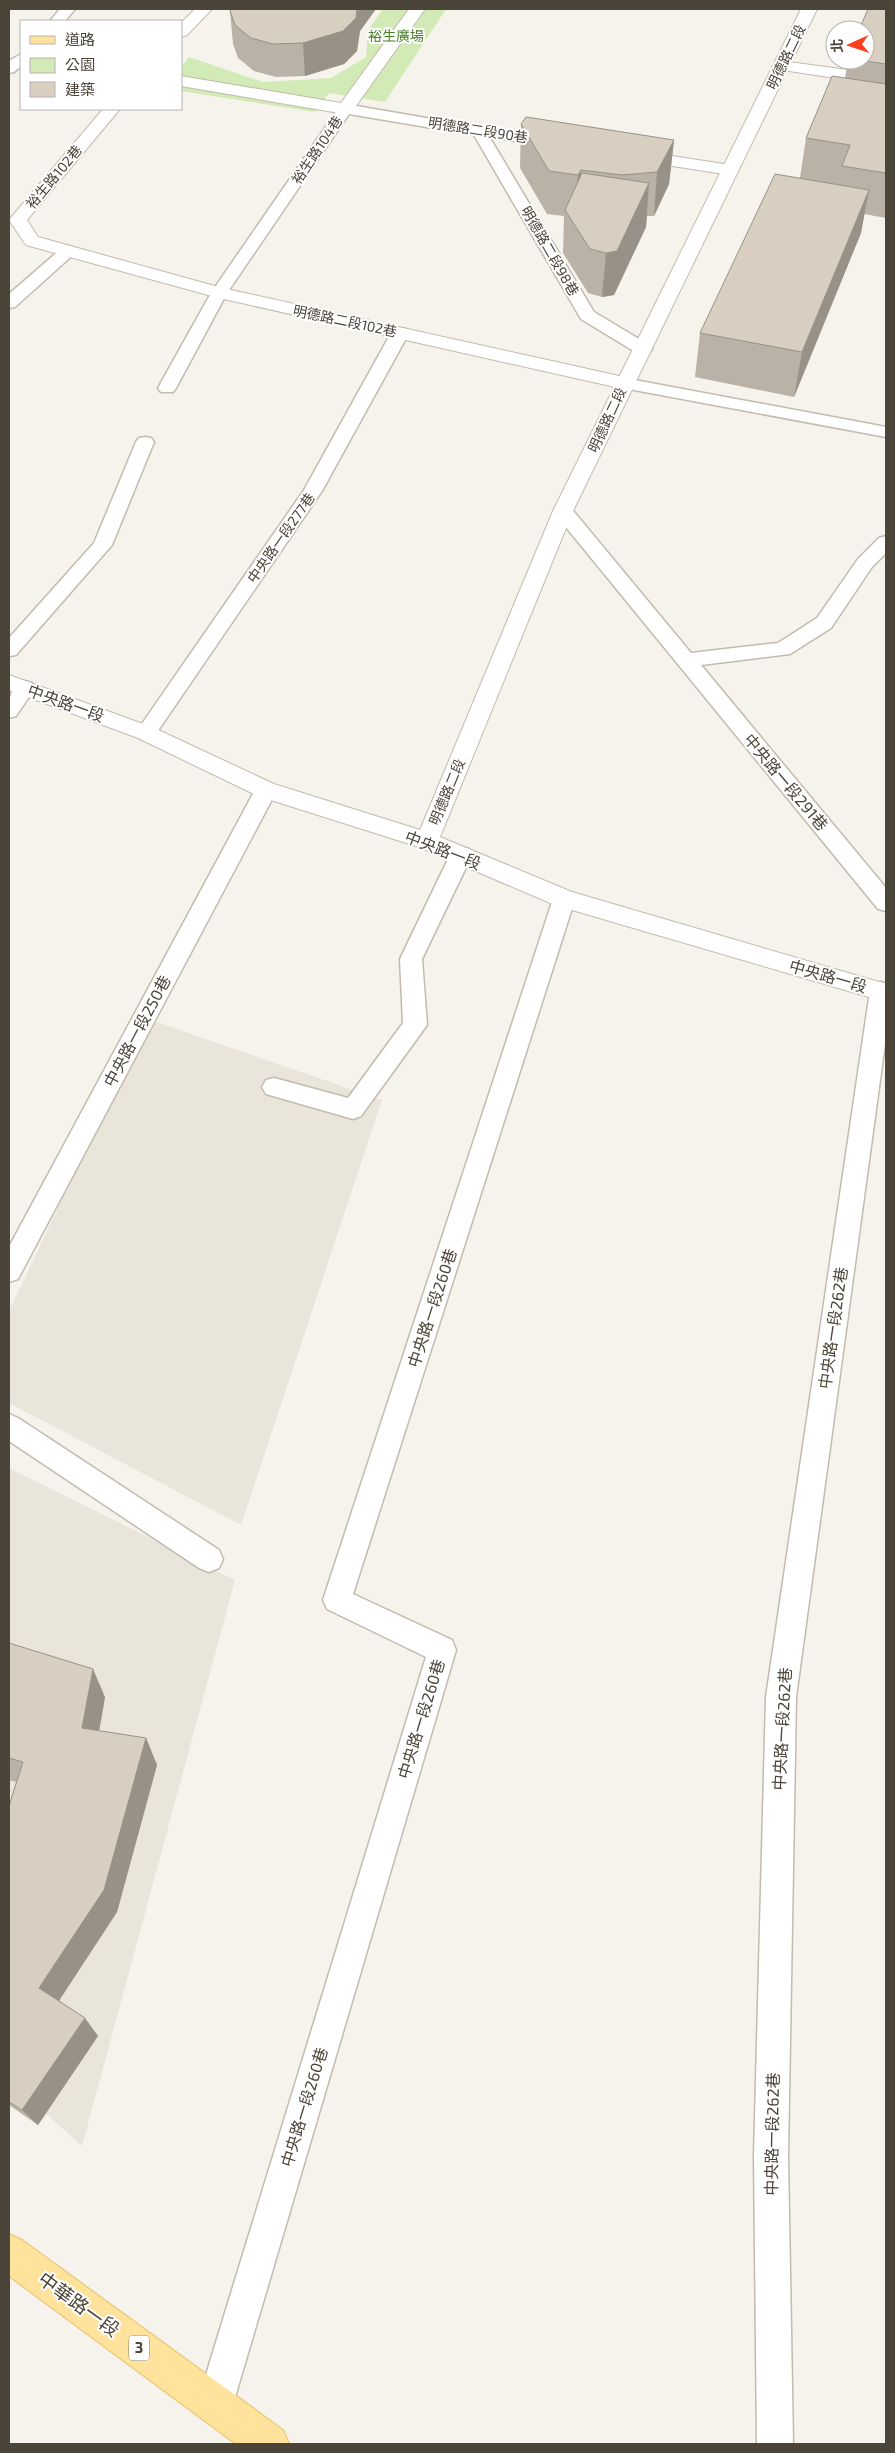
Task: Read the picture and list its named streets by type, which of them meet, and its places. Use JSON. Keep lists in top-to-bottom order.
{
  "streets": {
    "main road": ["中華路一段", "3"],
    "street": [
      "明德路二段",
      "明德路二段90巷",
      "裕生路104巷",
      "裕生路102巷",
      "明德路二段102巷",
      "中央路一段"
    ],
    "lane": [
      "明德路二段98巷",
      "中央路一段277巷",
      "中央路一段291巷",
      "中央路一段250巷",
      "中央路一段260巷",
      "中央路一段262巷"
    ]
  },
  "crossings": [
    ["明德路二段", "明德路二段98巷"],
    ["明德路二段", "明德路二段102巷"],
    ["明德路二段", "中央路一段"],
    ["明德路二段", "中央路一段291巷"],
    ["明德路二段90巷", "裕生路104巷"],
    ["明德路二段90巷", "明德路二段98巷"],
    ["裕生路104巷", "明德路二段102巷"],
    ["裕生路102巷", "明德路二段102巷"],
    ["明德路二段102巷", "中央路一段277巷"],
    ["中央路一段277巷", "中央路一段"],
    ["中央路一段", "中央路一段250巷"],
    ["中央路一段", "中央路一段260巷"],
    ["中央路一段", "中央路一段262巷"],
    ["中央路一段260巷", "中華路一段"]
  ],
  "parks": ["裕生廣場"],
  "legend": ["道路", "公園", "建築"],
  "north": "left"
}
